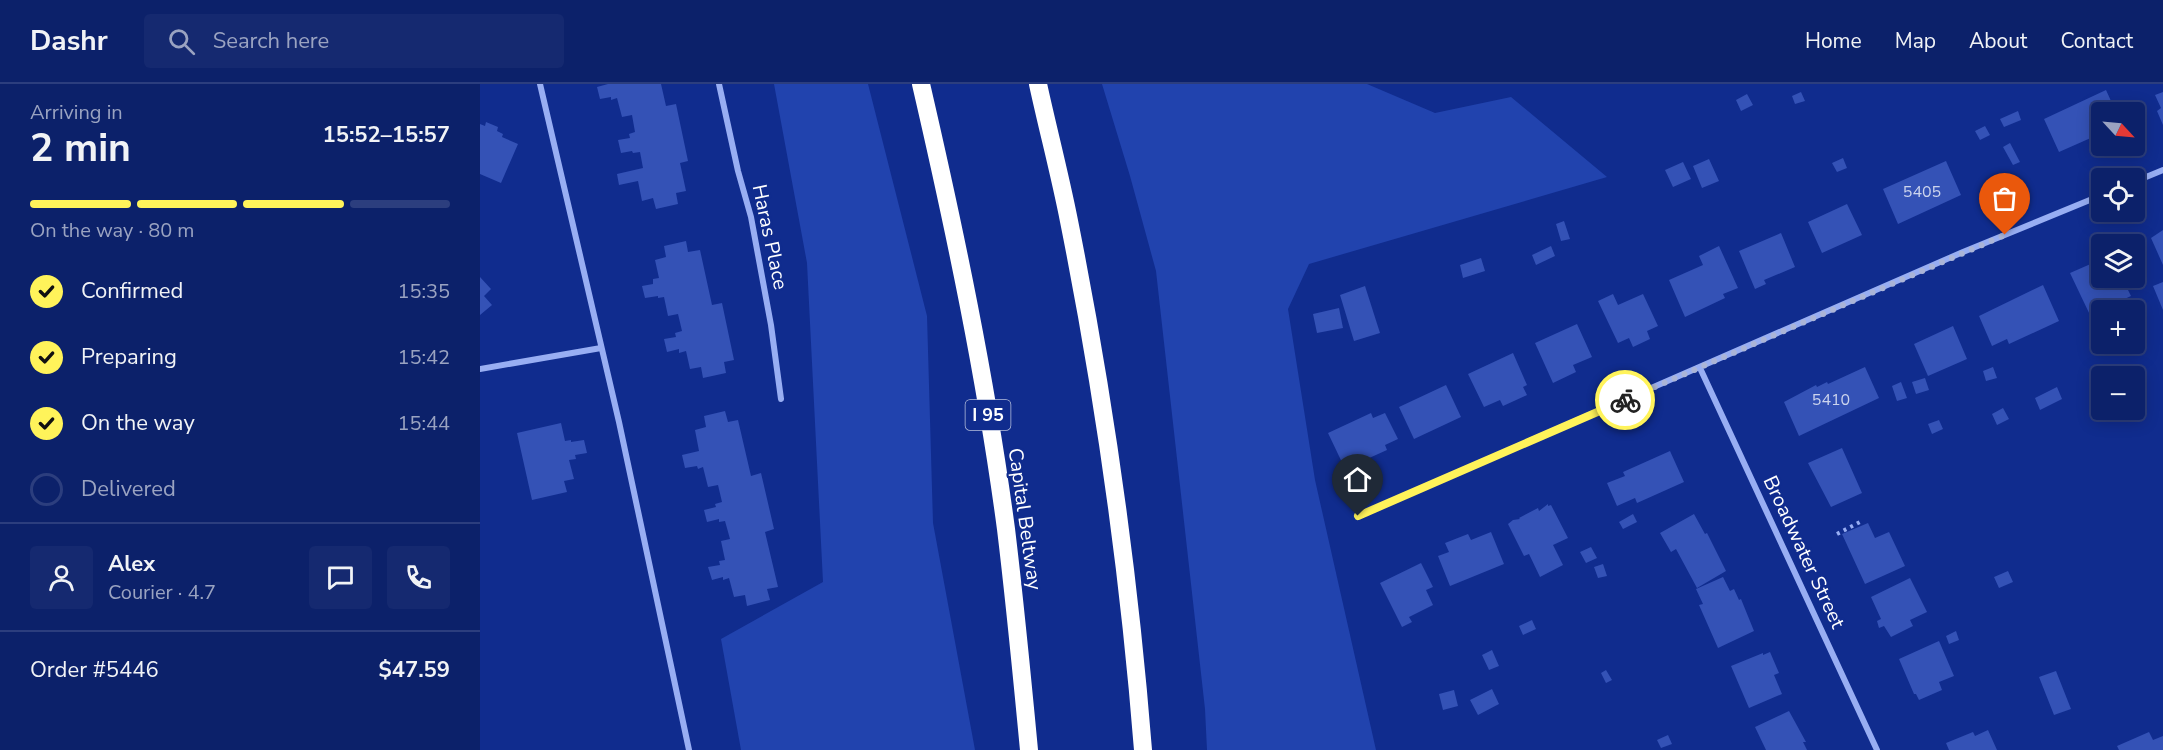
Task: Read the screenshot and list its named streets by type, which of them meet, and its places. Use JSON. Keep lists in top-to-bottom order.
{
  "streets": {
    "highway": ["I 95", "Capital Beltway"],
    "street": ["Haras Place", "Broadwater Street"]
  },
  "house_numbers": ["5405", "5410"],
  "north": "bottom right",
  "page": {
    "header": "Dashr",
    "search": "Search here",
    "nav": [
      "Home",
      "Map",
      "About",
      "Contact"
    ],
    "heading": ["2 min", "Arriving in", "15:52–15:57"],
    "panel": [
      "Alex",
      "Courier · 4.7",
      "Order #5446",
      "$47.59"
    ],
    "map_buttons": ["+", "−"],
    "bar": "On the way · 80 m",
    "list": [
      ["Confirmed", "15:35"],
      ["Preparing", "15:42"],
      ["On the way", "15:44"],
      "Delivered"
    ]
  }
}
